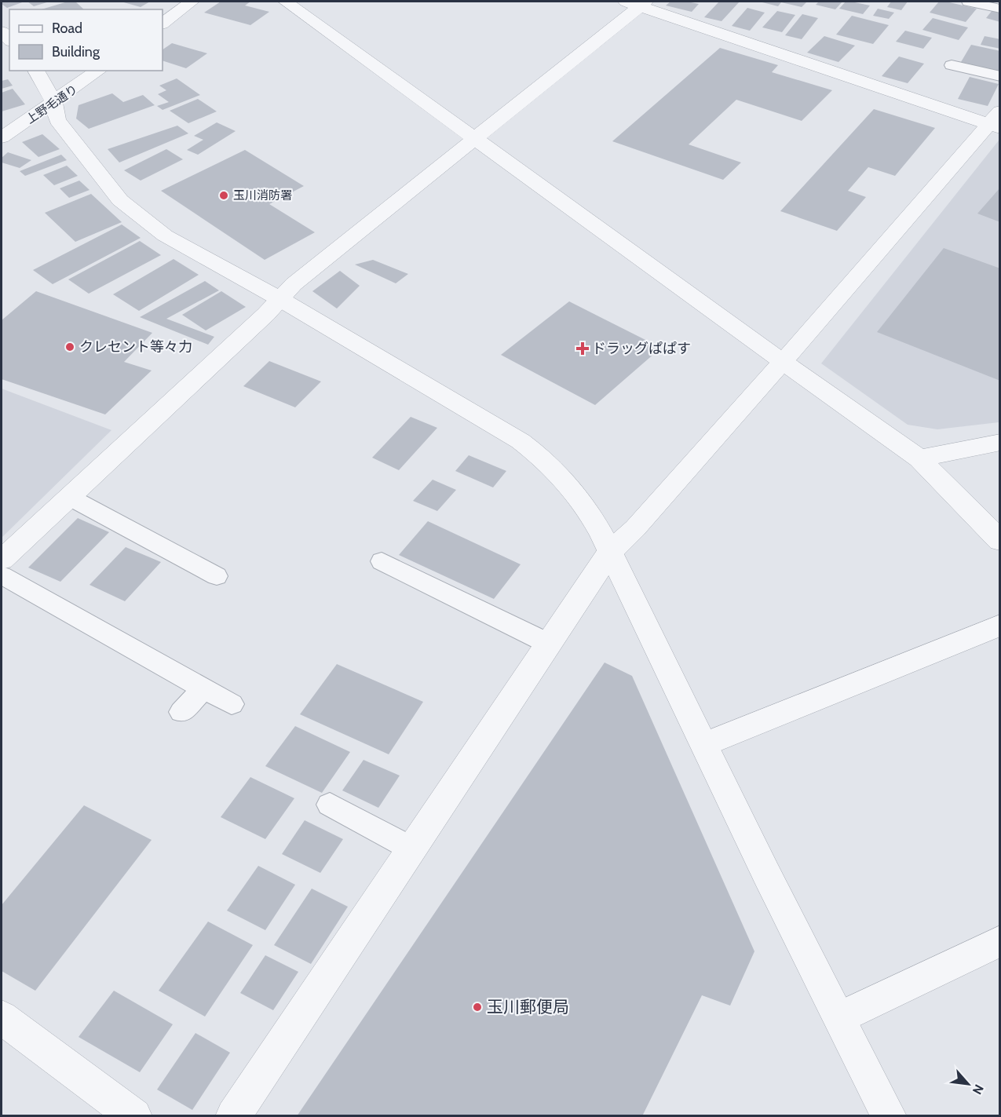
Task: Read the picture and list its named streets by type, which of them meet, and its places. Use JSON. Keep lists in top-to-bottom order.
{
  "streets": {
    "street": ["上野毛通り"]
  },
  "places": {
    "other": ["玉川消防署", "クレセント等々力", "玉川郵便局"],
    "health": ["ドラッグぱぱす"]
  },
  "legend": ["Road", "Building"],
  "north": "bottom right"
}
